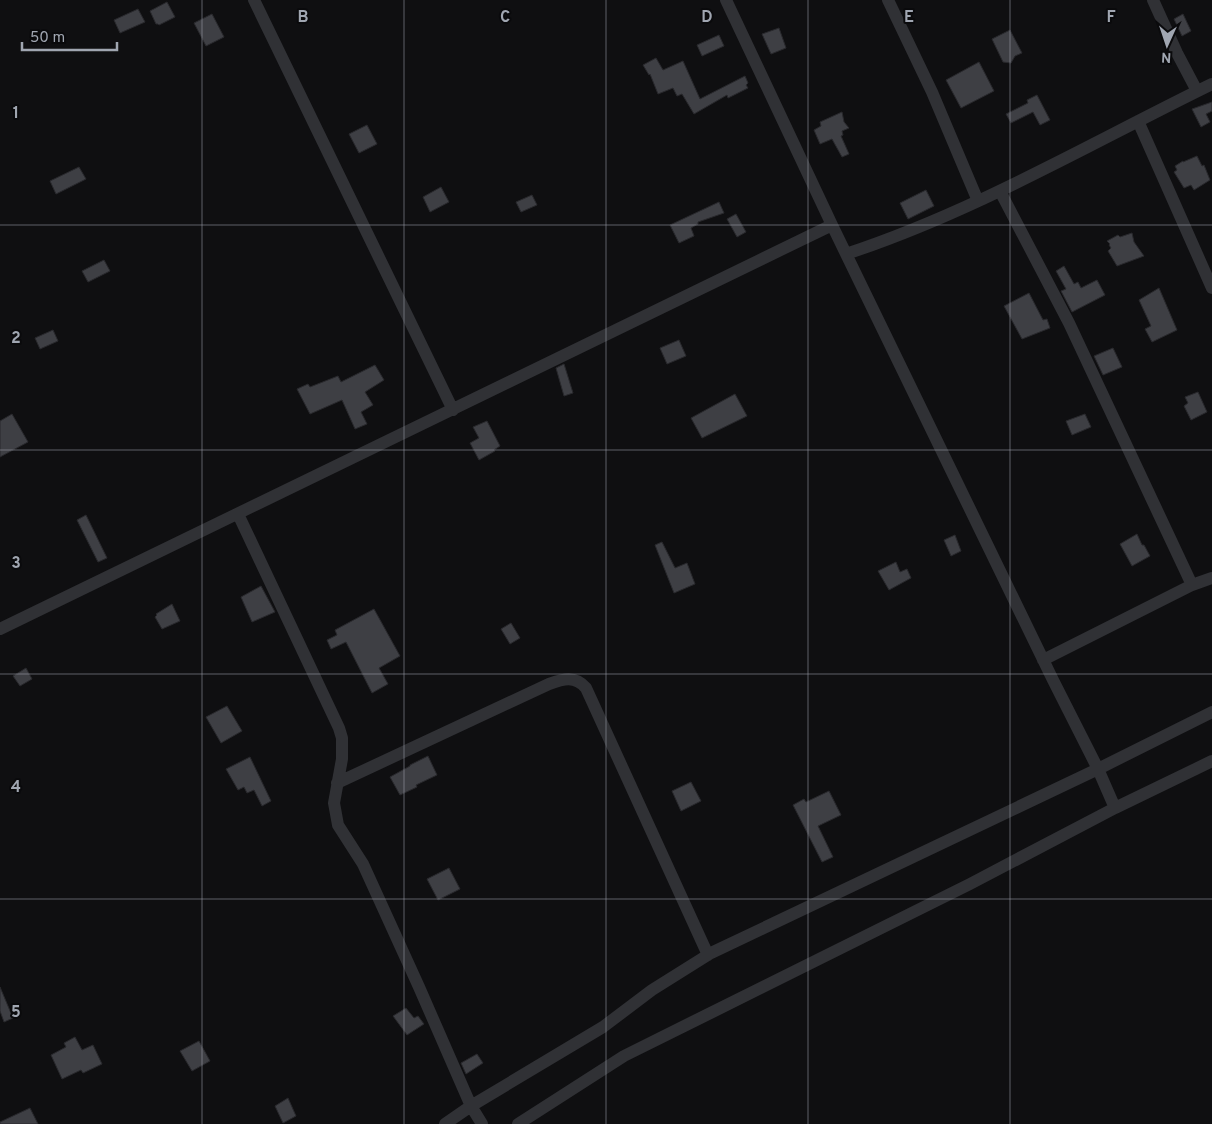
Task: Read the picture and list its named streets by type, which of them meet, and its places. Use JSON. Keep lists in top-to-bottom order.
{
  "scale_bar": "50 m",
  "north": "bottom",
  "grid": {
    "columns": [
      "B",
      "C",
      "D",
      "E",
      "F"
    ],
    "rows": [
      "1",
      "2",
      "3",
      "4",
      "5"
    ]
  }
}
